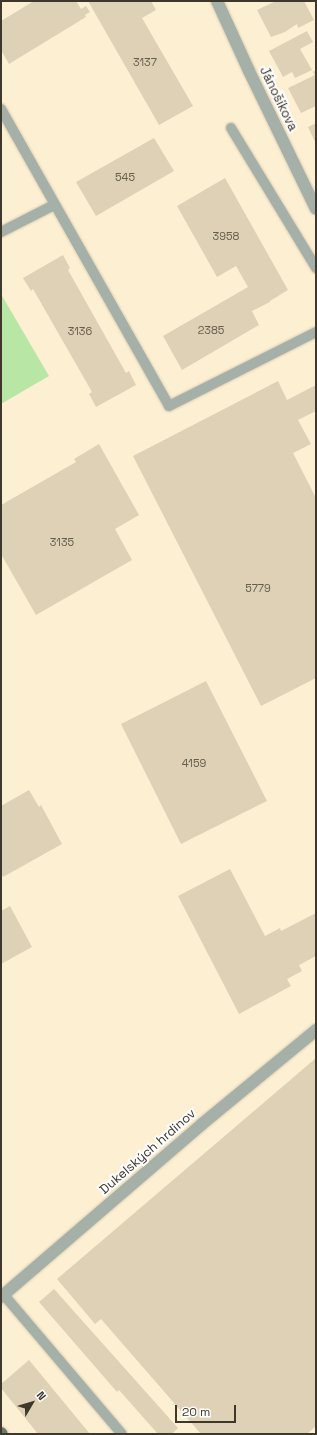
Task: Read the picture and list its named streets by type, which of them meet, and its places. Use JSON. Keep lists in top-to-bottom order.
{
  "streets": {
    "street": ["Jánošíkova", "Dukelských hrdinov"]
  },
  "house_numbers": [
    "3137",
    "545",
    "3958",
    "2385",
    "3136",
    "3135",
    "5779",
    "4159"
  ],
  "scale_bar": "20 m",
  "north": "top right"
}
